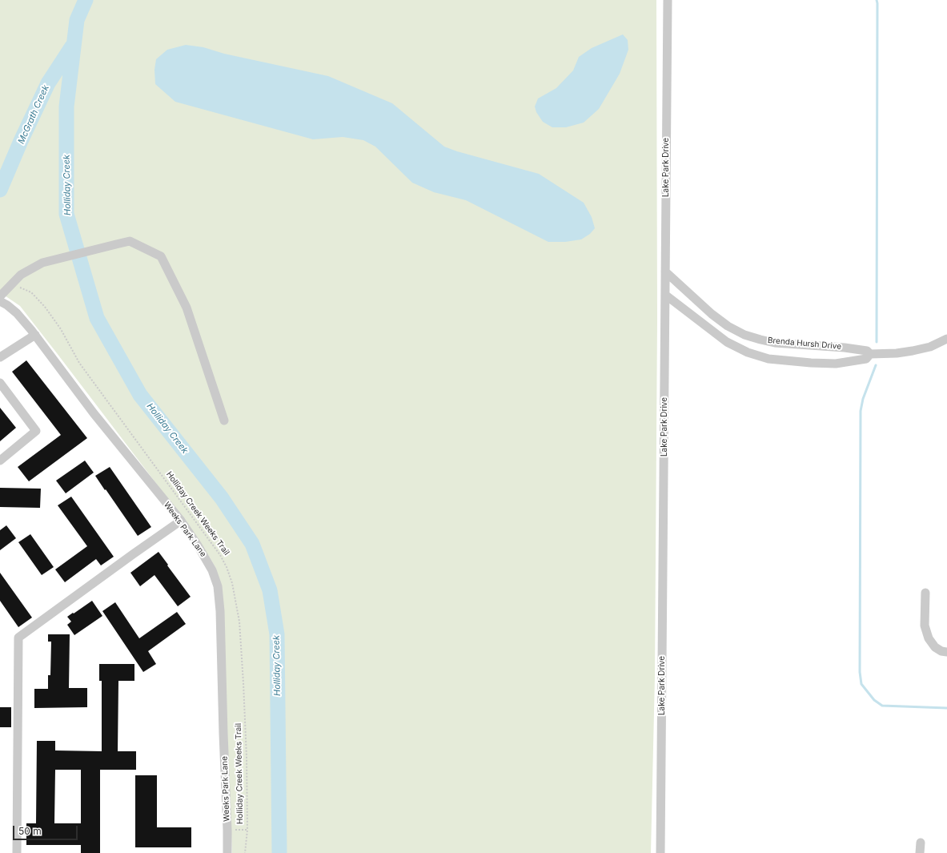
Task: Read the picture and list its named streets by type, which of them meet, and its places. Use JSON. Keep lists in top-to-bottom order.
{
  "streets": {
    "street": ["Lake Park Drive", "Brenda Hursh Drive", "Weeks Park Lane"],
    "path": ["Holliday Creek Weeks Trail"]
  },
  "crossings": [
    ["Lake Park Drive", "Brenda Hursh Drive"]
  ],
  "water": ["McGrath Creek", "Holliday Creek"],
  "scale_bar": "50 m"
}
